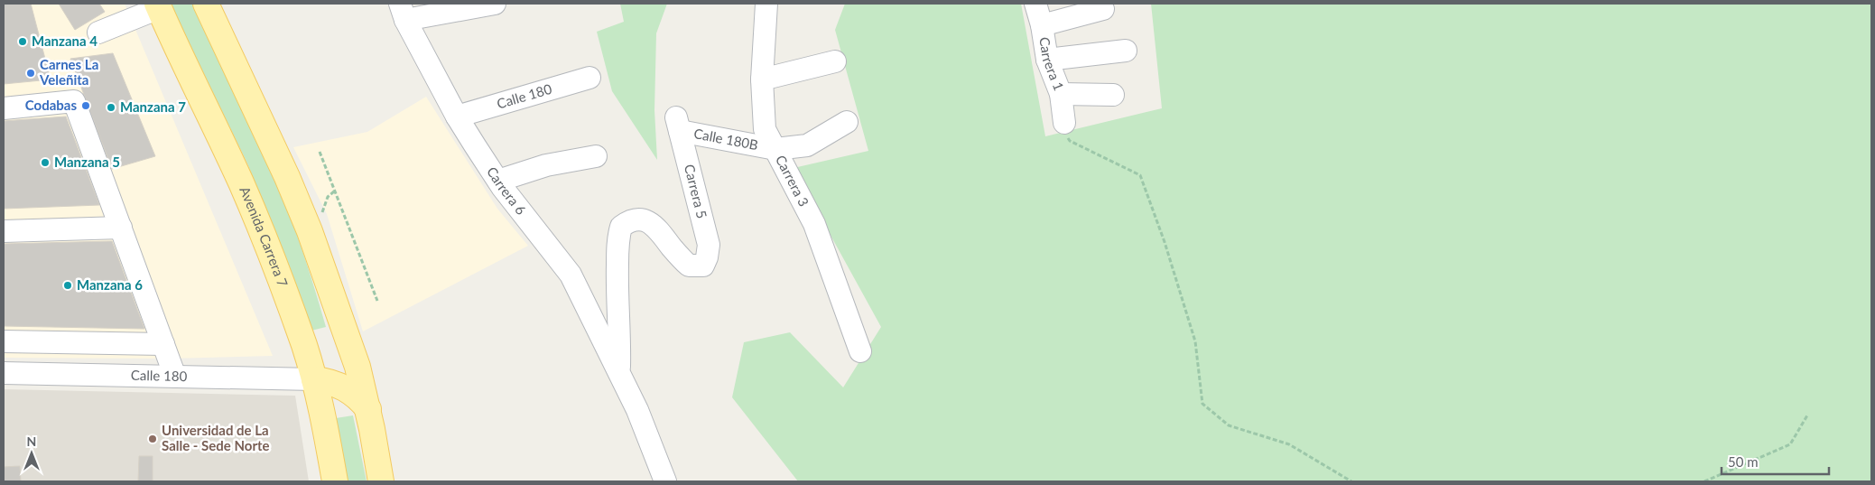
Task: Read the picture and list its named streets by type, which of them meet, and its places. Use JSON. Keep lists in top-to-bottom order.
{
  "streets": {
    "main road": ["Avenida Carrera 7"],
    "street": [
      "Carrera 1",
      "Calle 180",
      "Calle 180B",
      "Carrera 3",
      "Carrera 6",
      "Carrera 5"
    ]
  },
  "crossings": [
    ["Calle 180", "Carrera 6"],
    ["Calle 180", "Avenida Carrera 7"],
    ["Calle 180B", "Carrera 3"],
    ["Calle 180B", "Carrera 5"],
    ["Carrera 6", "Carrera 5"]
  ],
  "places": [
    "Manzana 4",
    "Carnes La Veleñita",
    "Codabas",
    "Manzana 7",
    "Manzana 5",
    "Manzana 6",
    "Universidad de La Salle - Sede Norte"
  ],
  "scale_bar": "50 m",
  "north": "top"
}
